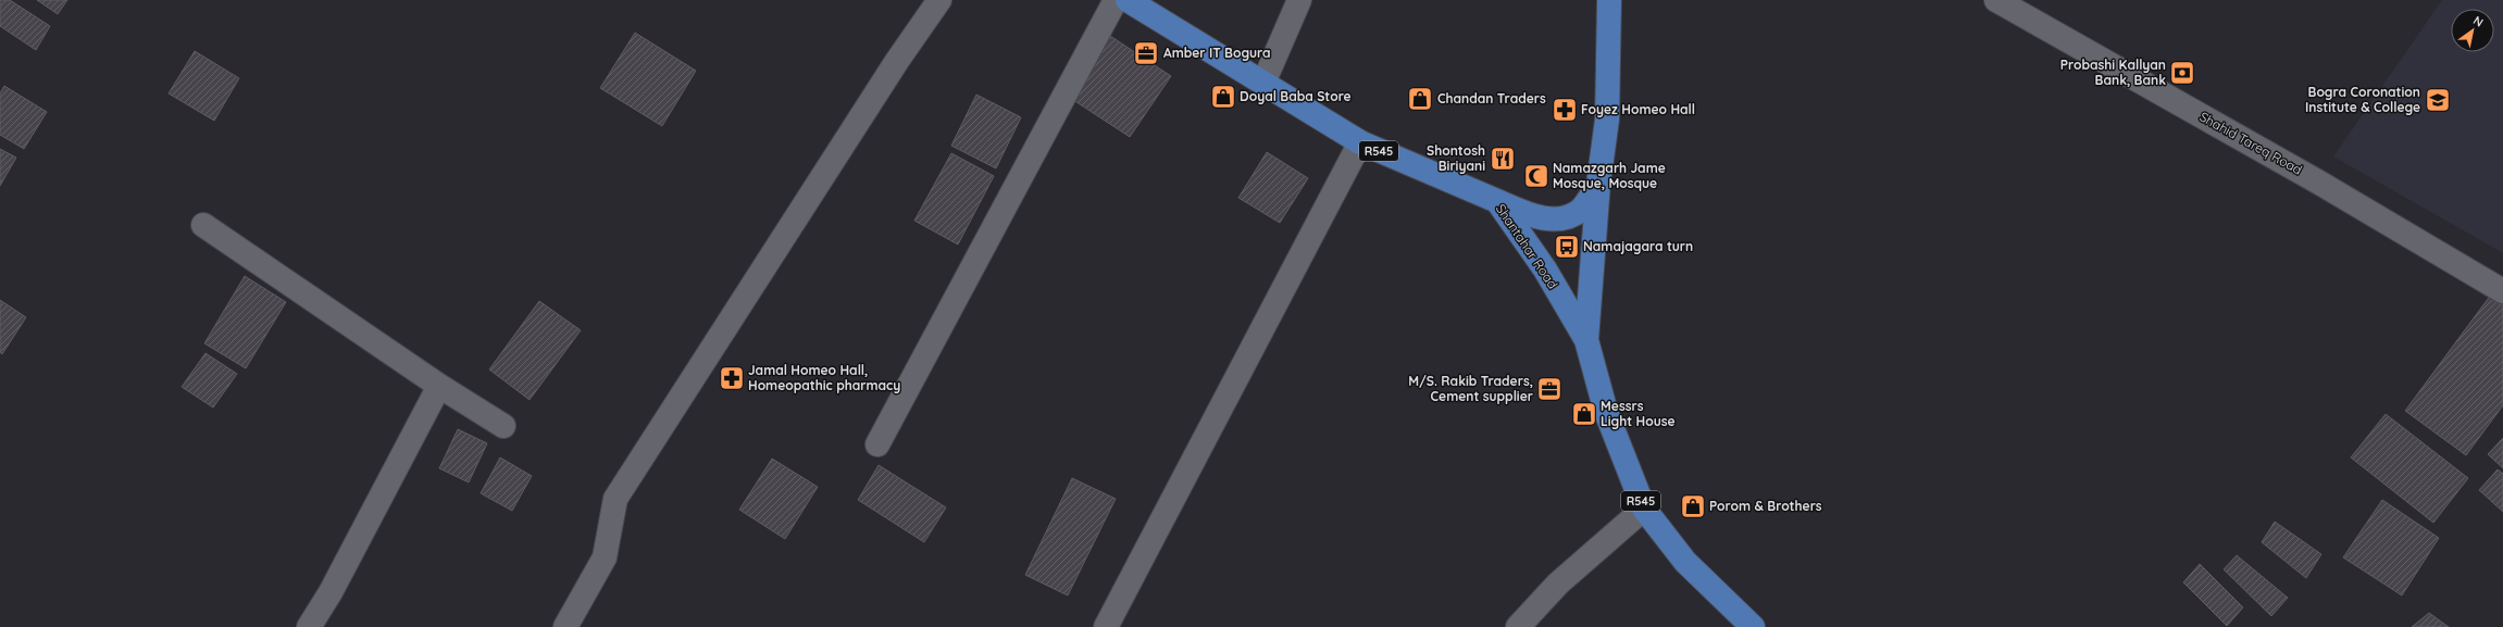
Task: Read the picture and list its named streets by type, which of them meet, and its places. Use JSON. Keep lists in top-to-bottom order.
{
  "streets": {
    "main road": ["R545", "Shantahar Road"],
    "street": ["Shahid Tareq Road"]
  },
  "places": {
    "office": ["Amber IT Bogura", "M/S. Rakib Traders, Cement supplier"],
    "bank": ["Probashi Kallyan Bank, Bank"],
    "shop": [
      "Doyal Baba Store",
      "Chandan Traders",
      "Messrs Light House",
      "Porom & Brothers"
    ],
    "school or university": ["Bogra Coronation Institute & College"],
    "pharmacy": ["Foyez Homeo Hall", "Jamal Homeo Hall, Homeopathic pharmacy"],
    "restaurant": ["Shontosh Biriyani"],
    "mosque": ["Namazgarh Jame Mosque, Mosque"],
    "bus stop": ["Namajagara turn"]
  },
  "north": "top right"
}
